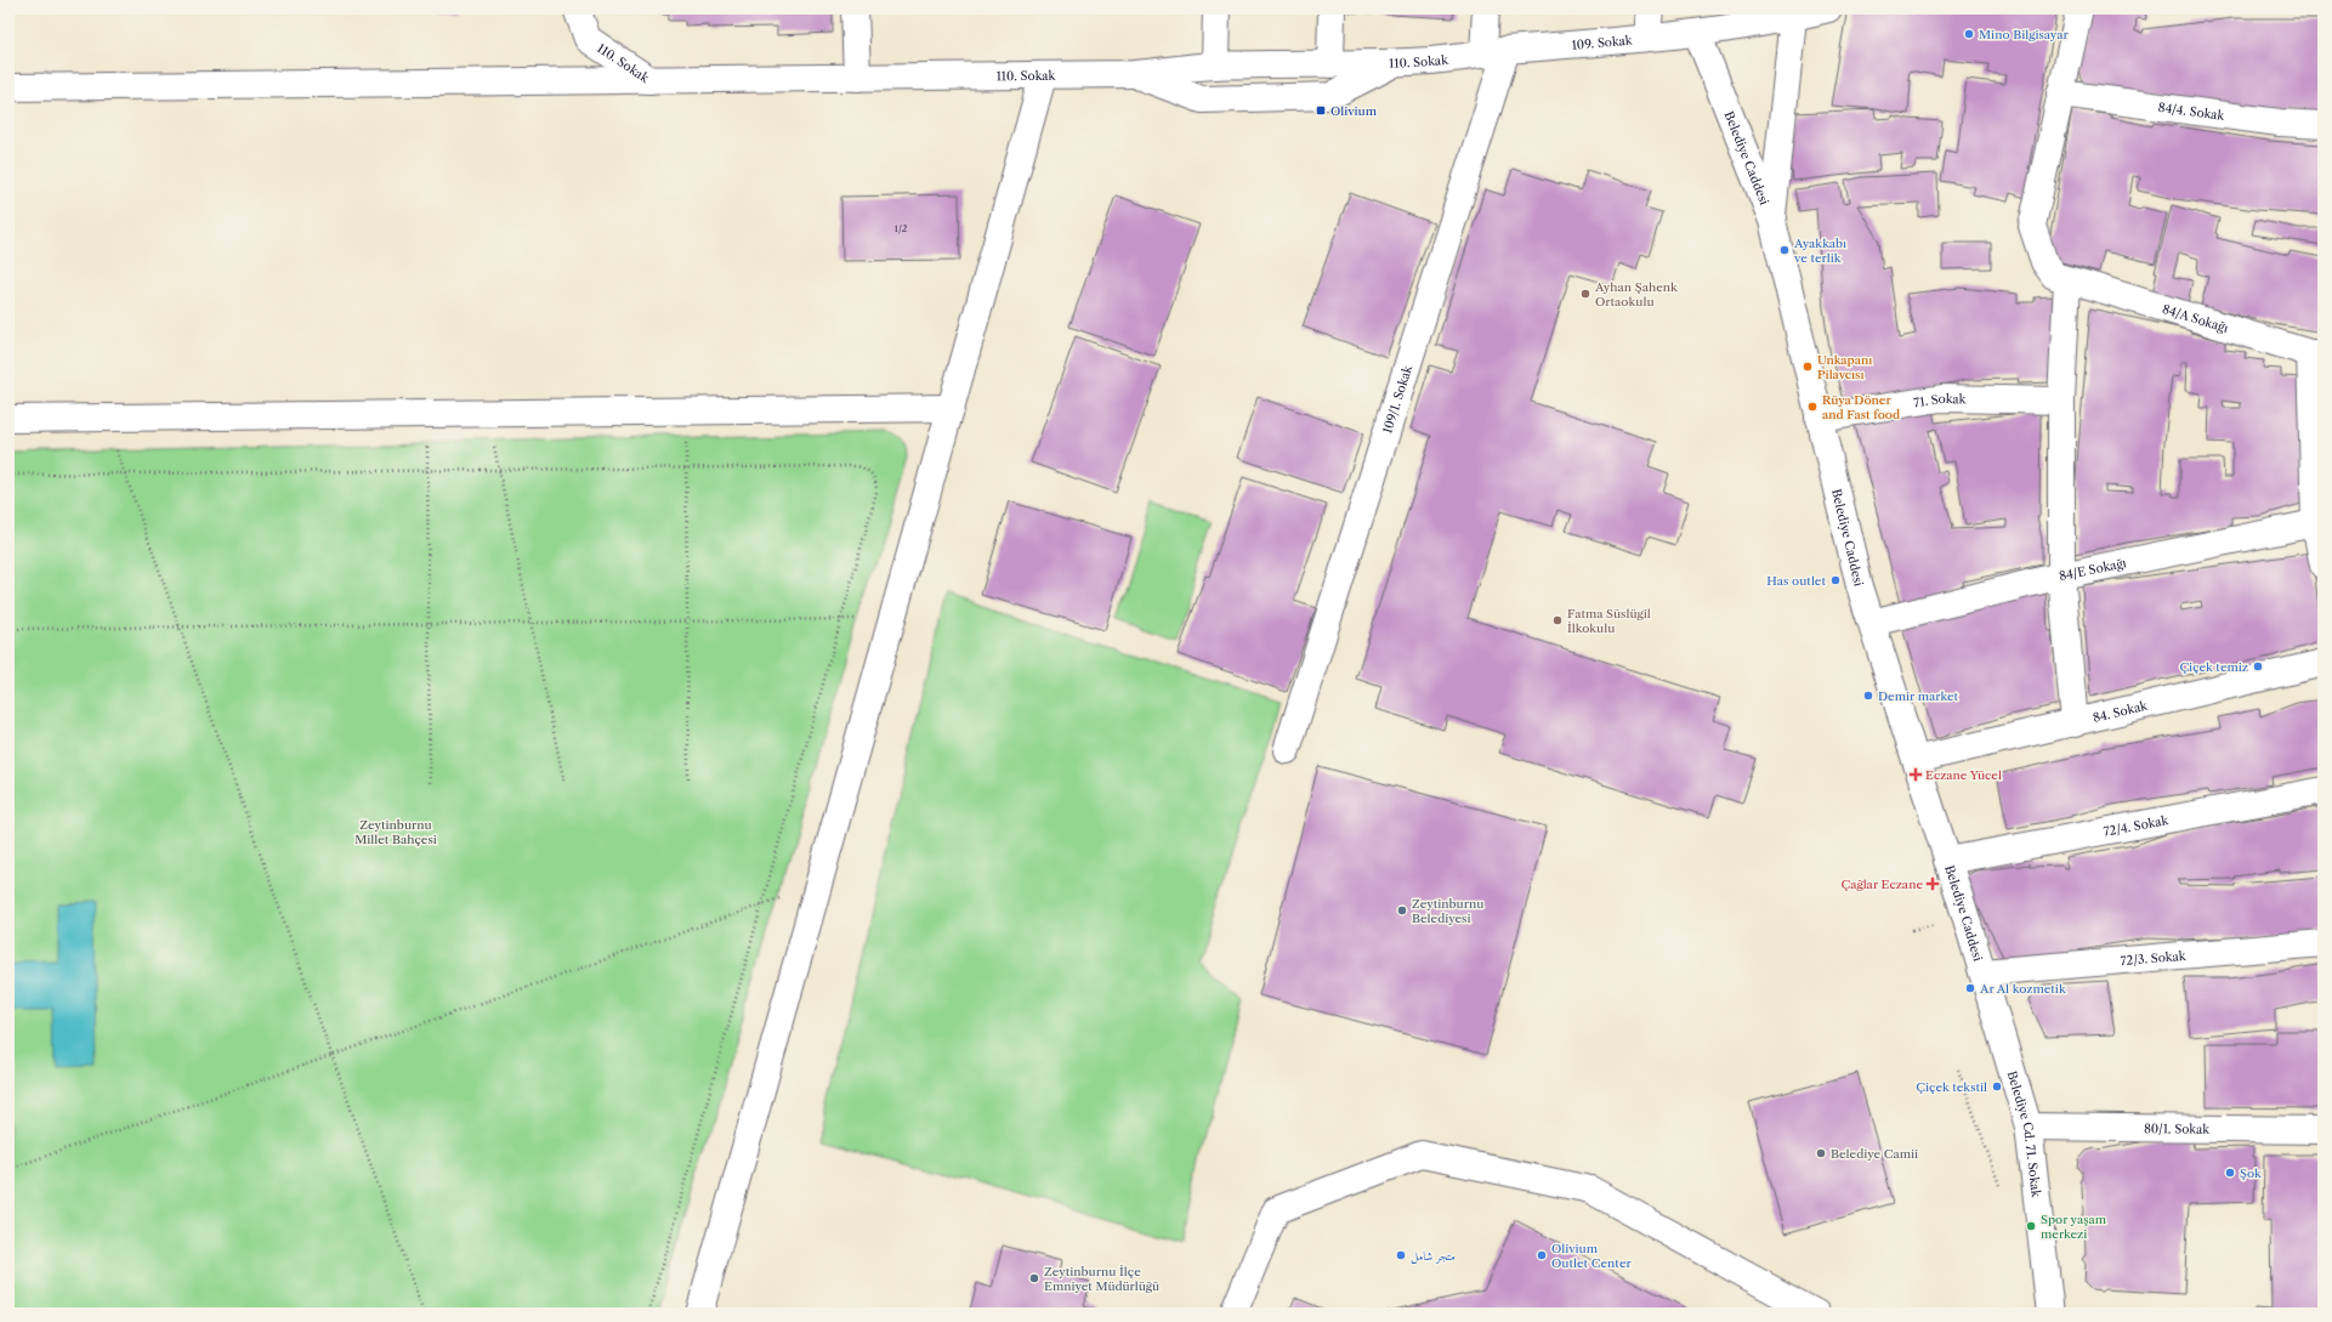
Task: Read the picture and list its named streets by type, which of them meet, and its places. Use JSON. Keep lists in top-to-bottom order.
{
  "streets": {
    "street": [
      "109. Sokak",
      "110. Sokak",
      "84/4. Sokak",
      "Belediye Caddesi",
      "84/A Sokağı",
      "109/1. Sokak",
      "71. Sokak",
      "84/E Sokağı",
      "84. Sokak",
      "72/4. Sokak",
      "72/3. Sokak",
      "80/1. Sokak",
      "Belediye Cd. 71. Sokak"
    ]
  },
  "crossings": [
    ["109. Sokak", "110. Sokak"],
    ["109. Sokak", "Belediye Caddesi"],
    ["109. Sokak", "109/1. Sokak"],
    ["110. Sokak", "109/1. Sokak"],
    ["Belediye Caddesi", "71. Sokak"],
    ["Belediye Caddesi", "84/E Sokağı"],
    ["Belediye Caddesi", "84. Sokak"],
    ["Belediye Caddesi", "72/4. Sokak"],
    ["Belediye Caddesi", "72/3. Sokak"],
    ["Belediye Caddesi", "Belediye Cd. 71. Sokak"],
    ["80/1. Sokak", "Belediye Cd. 71. Sokak"]
  ],
  "parks": ["Zeytinburnu Millet Bahçesi"],
  "places": {
    "other": [
      "Mino Bilgisayar",
      "Ayakkabı ve terlik",
      "Ayhan Şahenk Ortaokulu",
      "Unkapanı Pilavcısı",
      "Rüya Döner and Fast food",
      "Has outlet",
      "Fatma Süslügil İlkokulu",
      "Çiçek temiz",
      "Demir market",
      "Zeytinburnu Belediyesi",
      "Ar Al kozmetik",
      "Çiçek tekstil",
      "Belediye Camii",
      "Şok",
      "Spor yaşam merkezi",
      "متجر شامل",
      "Olivium Outlet Center",
      "Zeytinburnu İlçe Emniyet Müdürlüğü"
    ],
    "transit": ["Olivium"],
    "health": ["Eczane Yücel", "Çağlar Eczane"]
  },
  "house_numbers": ["1/2"]
}
